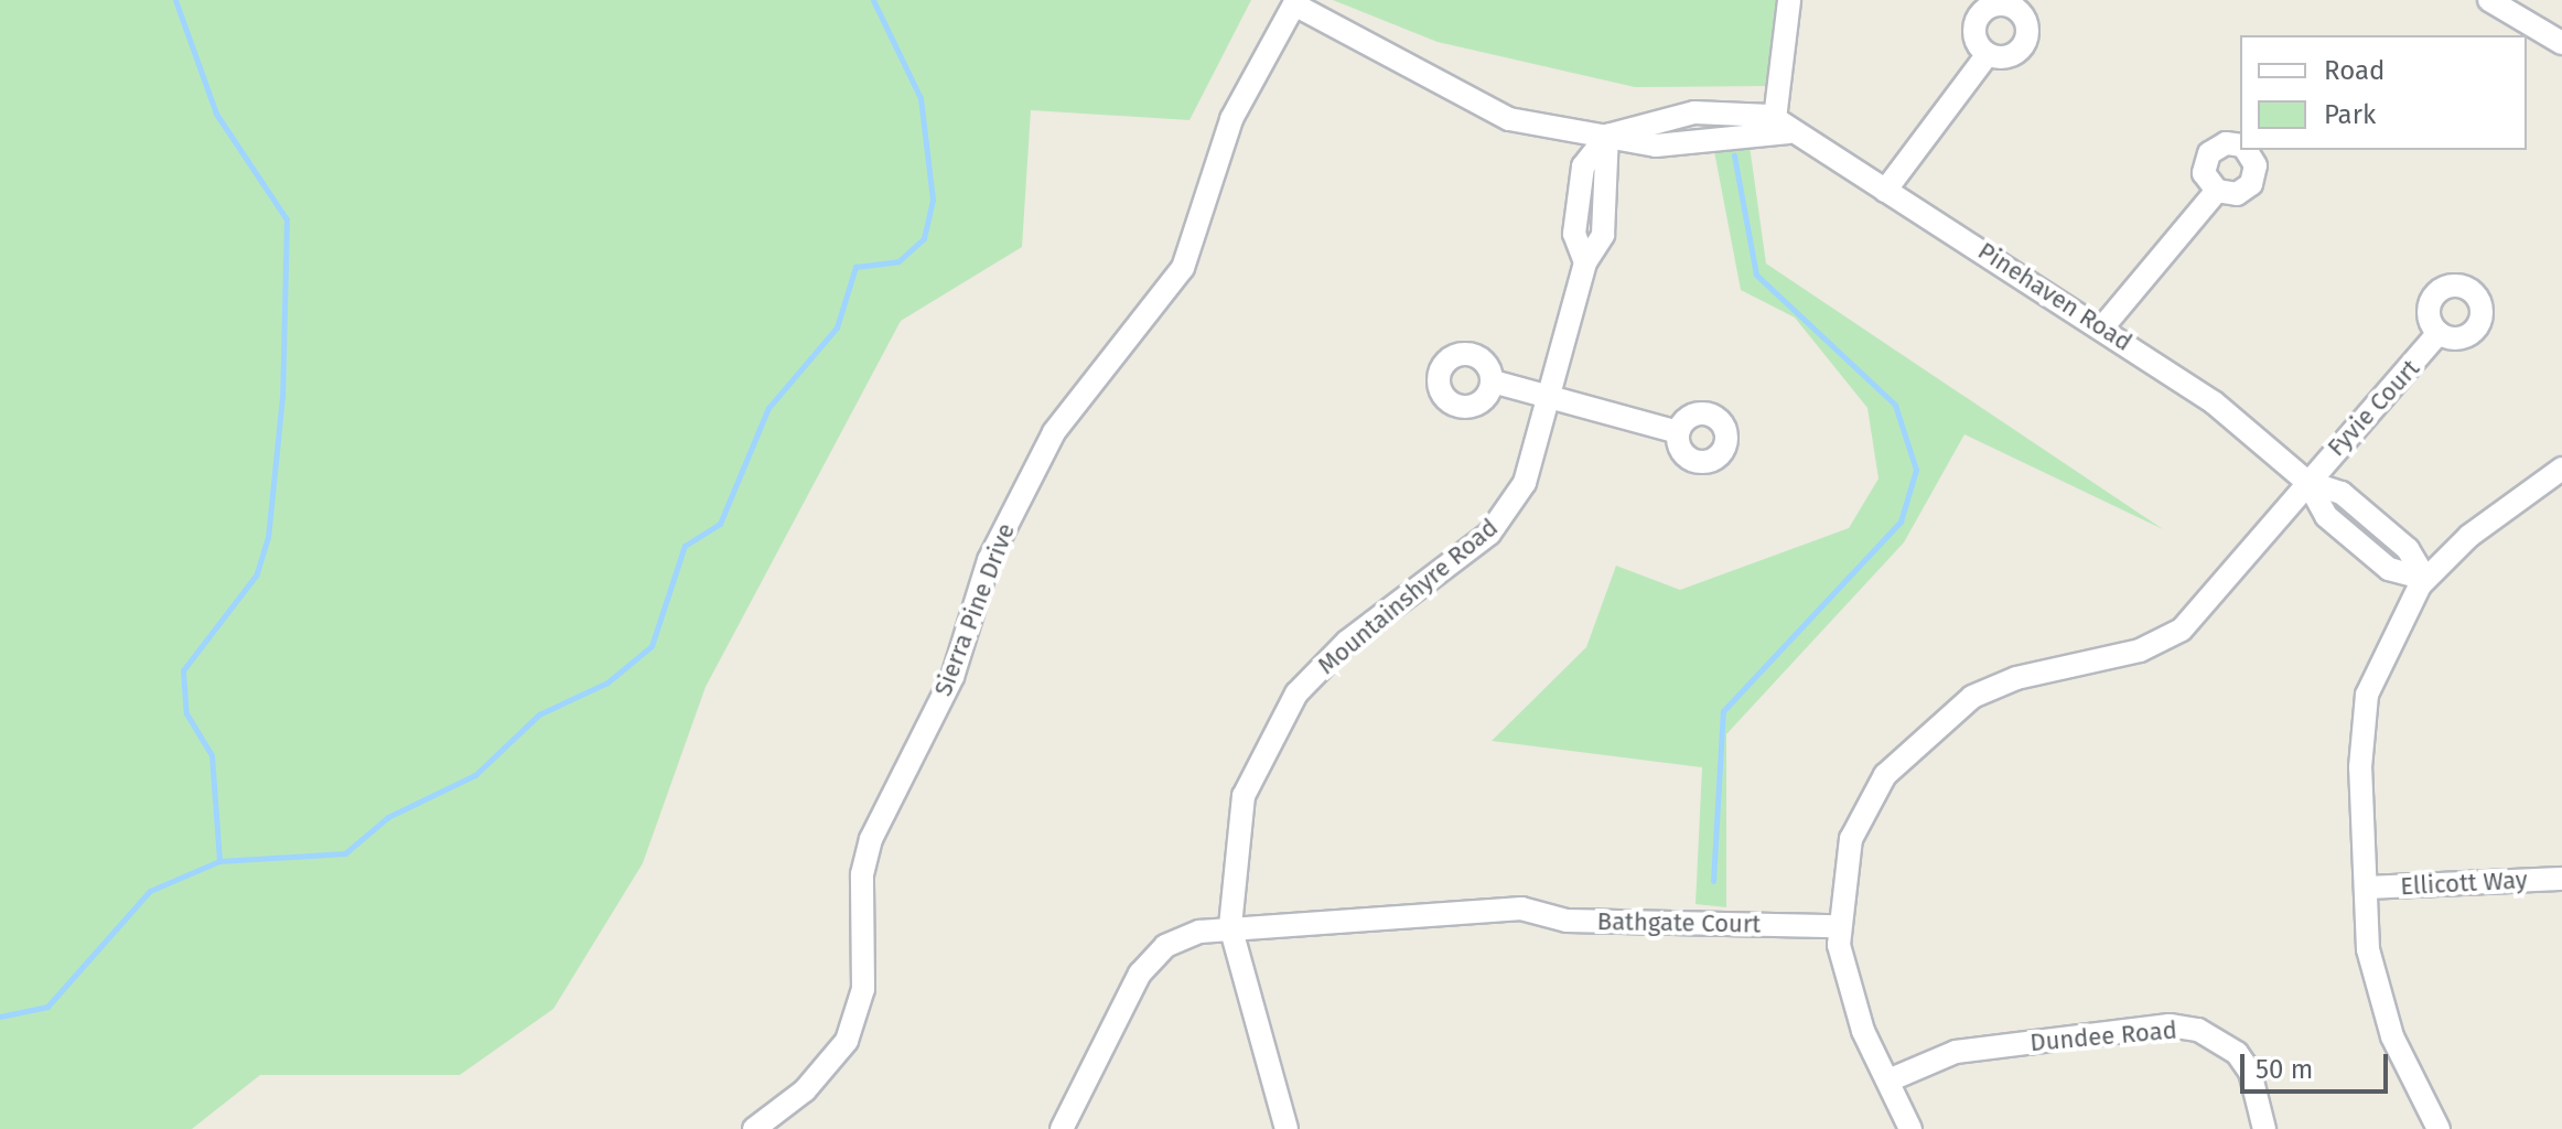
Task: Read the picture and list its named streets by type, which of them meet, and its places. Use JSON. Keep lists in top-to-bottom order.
{
  "streets": {
    "street": [
      "Pinehaven Road",
      "Fyvie Court",
      "Mountainshyre Road",
      "Sierra Pine Drive",
      "Ellicott Way",
      "Bathgate Court",
      "Dundee Road"
    ]
  },
  "crossings": [
    ["Pinehaven Road", "Fyvie Court"],
    ["Fyvie Court", "Bathgate Court"],
    ["Fyvie Court", "Dundee Road"],
    ["Mountainshyre Road", "Sierra Pine Drive"],
    ["Mountainshyre Road", "Bathgate Court"]
  ],
  "legend": ["Road", "Park"],
  "scale_bar": "50 m"
}
